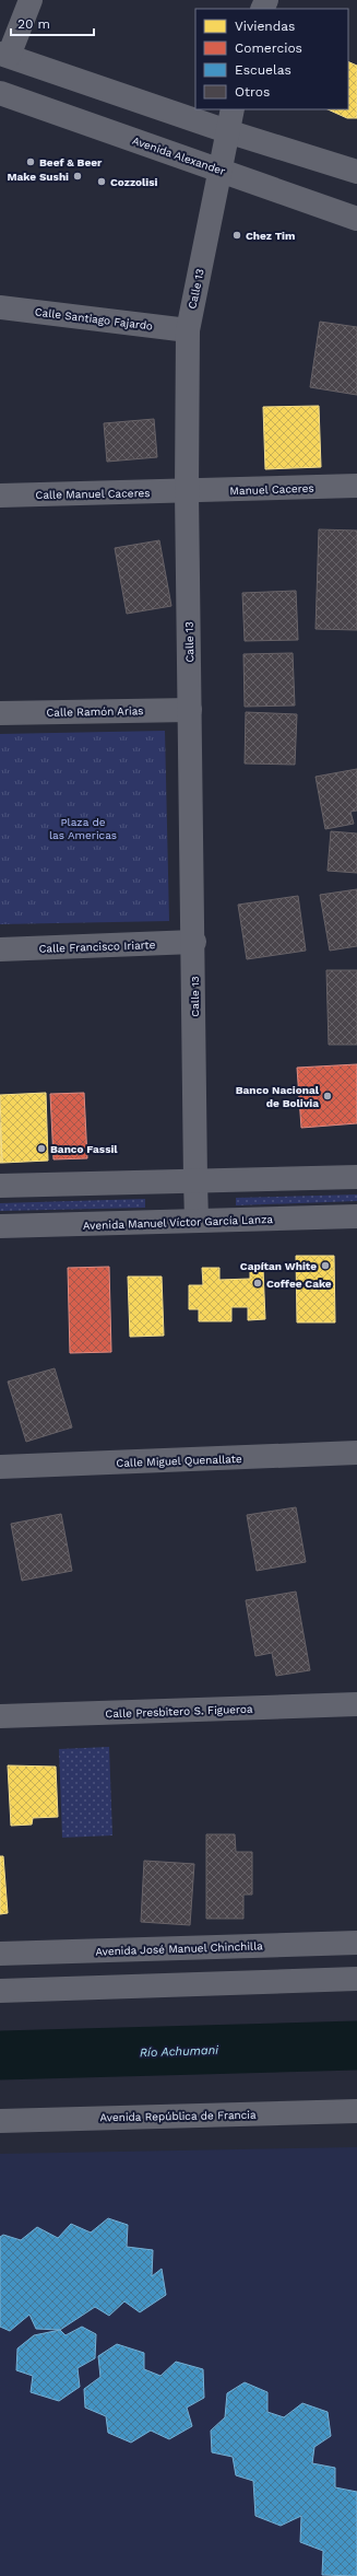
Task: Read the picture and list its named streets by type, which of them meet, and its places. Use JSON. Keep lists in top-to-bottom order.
{
  "streets": {
    "street": [
      "Avenida Alexander",
      "Calle 13",
      "Calle Santiago Fajardo",
      "Manuel Caceres",
      "Calle Manuel Caceres",
      "Calle Ramón Arias",
      "Calle Francisco Iriarte",
      "Avenida Manuel Víctor García Lanza",
      "Calle Miguel Quenallate",
      "Calle Presbitero S. Figueroa",
      "Avenida José Manuel Chinchilla",
      "Avenida República de Francia"
    ]
  },
  "crossings": [
    ["Avenida Alexander", "Calle 13"],
    ["Calle 13", "Calle Santiago Fajardo"],
    ["Calle 13", "Manuel Caceres"],
    ["Calle 13", "Calle Manuel Caceres"],
    ["Calle 13", "Calle Ramón Arias"],
    ["Calle 13", "Calle Francisco Iriarte"],
    ["Calle 13", "Avenida Manuel Víctor García Lanza"],
    ["Manuel Caceres", "Calle Manuel Caceres"]
  ],
  "water": ["Río Achumani"],
  "parks": ["Plaza de las Americas"],
  "places": [
    "Beef & Beer",
    "Make Sushi",
    "Cozzolisi",
    "Chez Tim",
    "Banco Nacional de Bolivia",
    "Banco Fassil",
    "Capítan White",
    "Coffee Cake"
  ],
  "legend": [
    "Viviendas",
    "Comercios",
    "Escuelas",
    "Otros"
  ],
  "scale_bar": "20 m"
}
